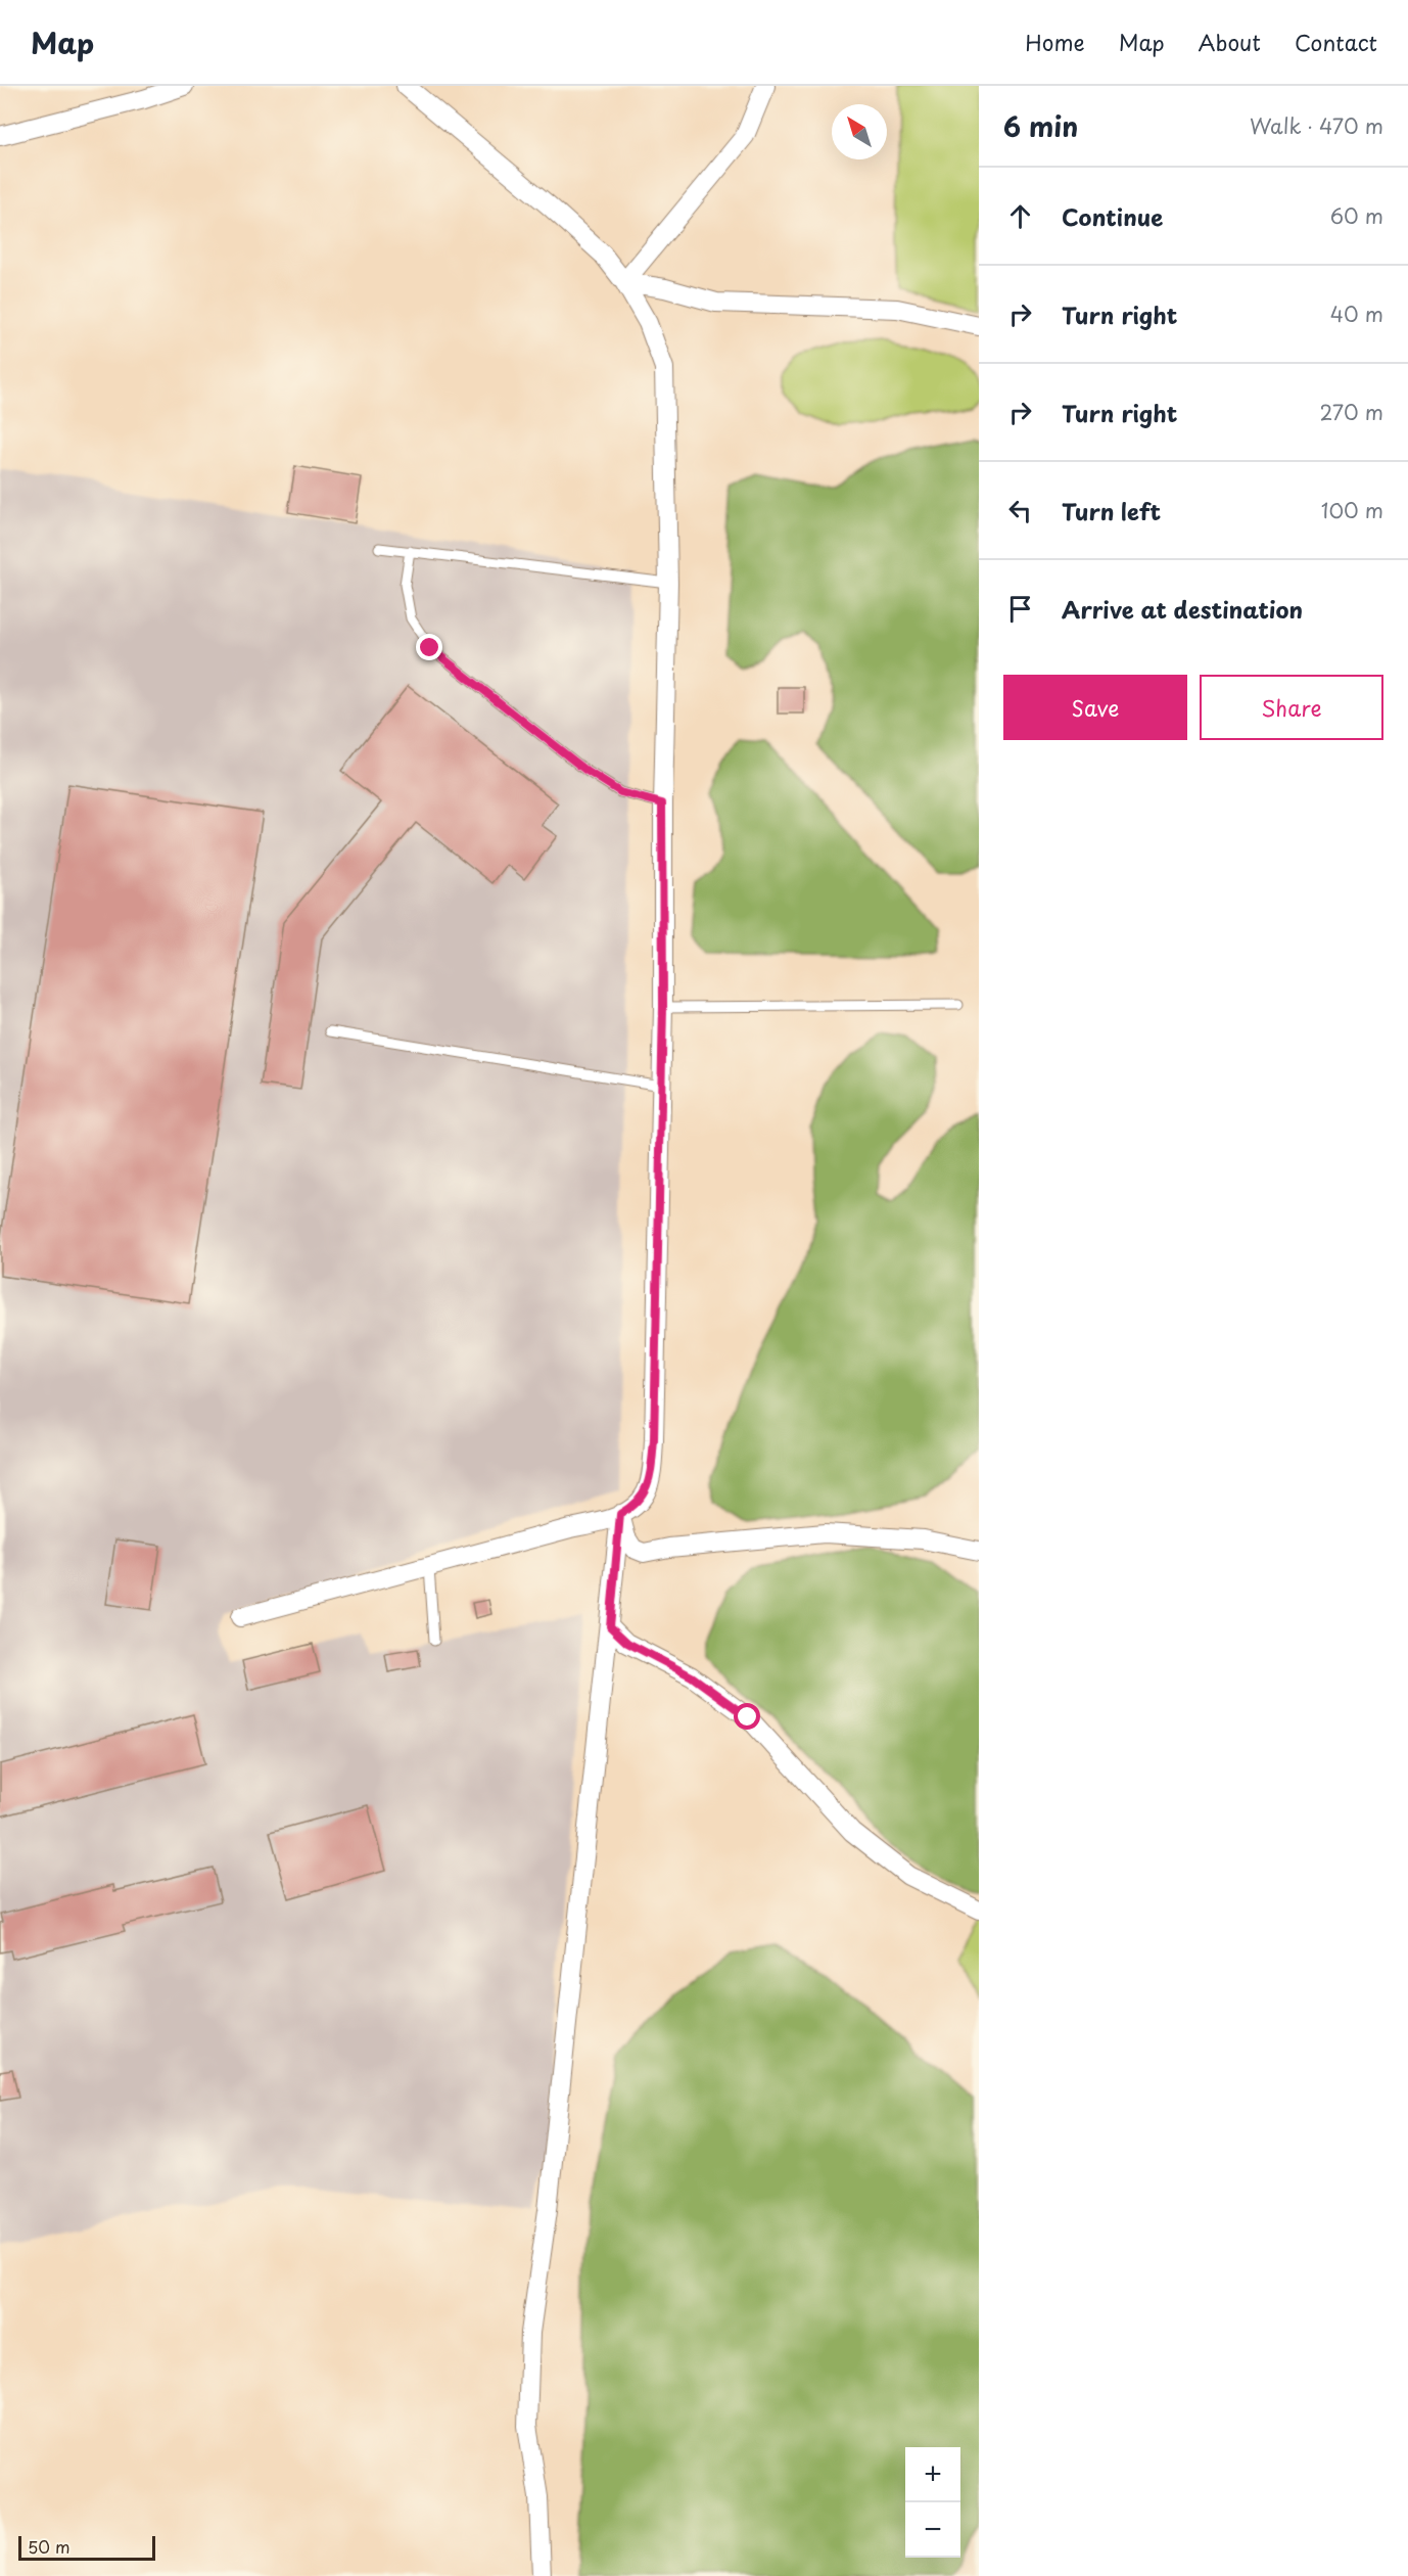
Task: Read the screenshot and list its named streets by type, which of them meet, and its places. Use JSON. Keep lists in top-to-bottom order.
{
  "scale_bar": "50 m",
  "north": "top left",
  "page": {
    "header": "Map",
    "nav": [
      "Home",
      "Map",
      "About",
      "Contact"
    ],
    "heading": ["6 min", "Walk · 470 m"],
    "list": [
      ["Continue", "60 m"],
      ["Turn right", "40 m"],
      ["Turn right", "270 m"],
      ["Turn left", "100 m"],
      "Arrive at destination"
    ],
    "buttons": ["Save", "Share"],
    "map_buttons": ["+", "−"],
    "scale": "50 m"
  }
}
